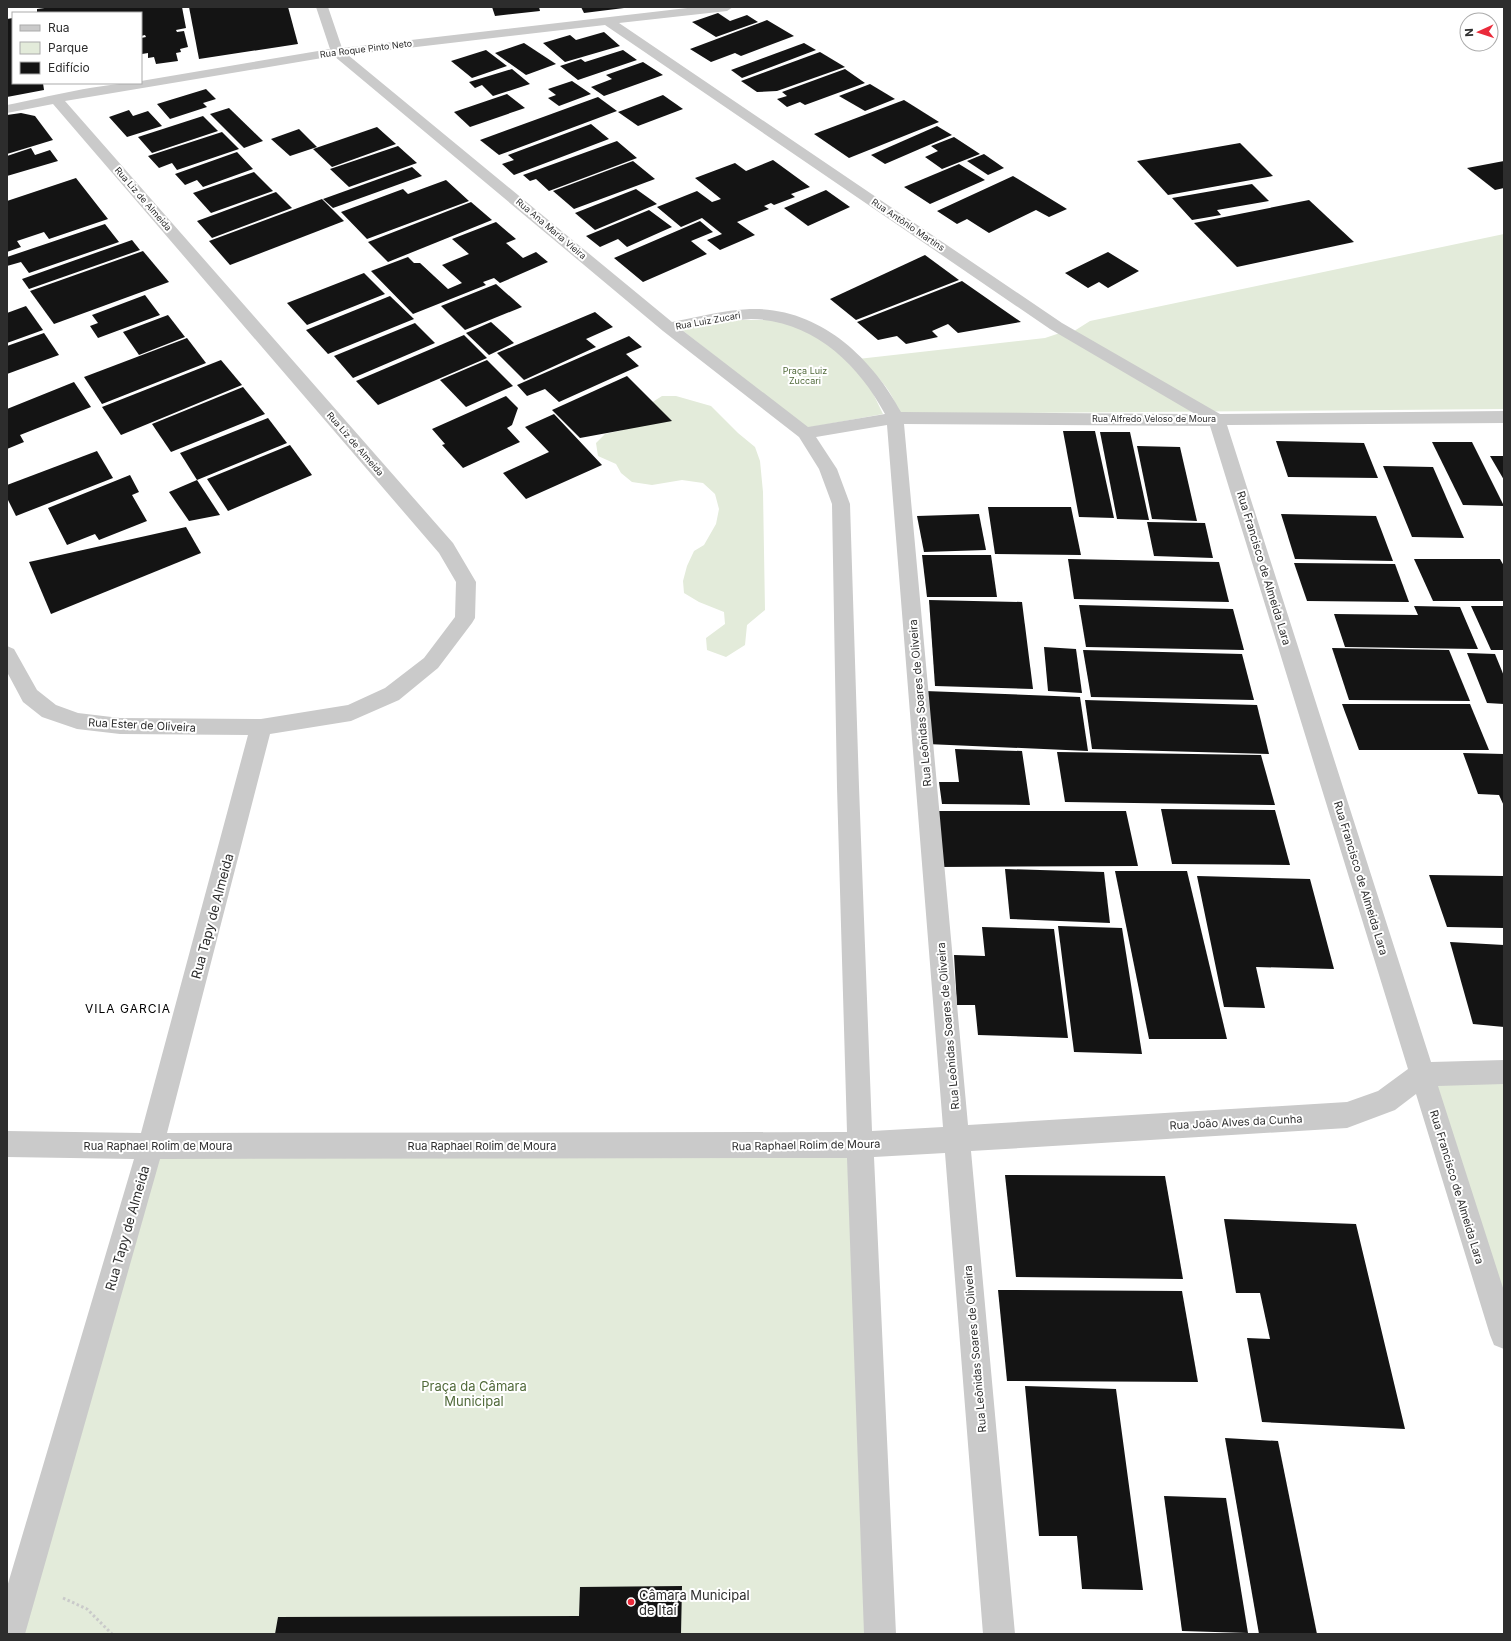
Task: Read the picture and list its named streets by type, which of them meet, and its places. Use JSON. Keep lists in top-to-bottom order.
{
  "streets": {
    "street": [
      "Rua Roque Pinto Neto",
      "Rua Liz de Almeida",
      "Rua Antônio Martins",
      "Rua Ana Maria Vieira",
      "Rua Luiz Zucari",
      "Rua Alfredo Veloso de Moura",
      "Rua Francisco de Almeida Lara",
      "Rua Leônidas Soares de Oliveira",
      "Rua Ester de Oliveira",
      "Rua Tapy de Almeida",
      "Rua João Alves da Cunha",
      "Rua Raphael Rolim de Moura"
    ]
  },
  "crossings": [
    ["Rua Roque Pinto Neto", "Rua Liz de Almeida"],
    ["Rua Roque Pinto Neto", "Rua Antônio Martins"],
    ["Rua Roque Pinto Neto", "Rua Ana Maria Vieira"],
    ["Rua Liz de Almeida", "Rua Ester de Oliveira"],
    ["Rua Liz de Almeida", "Rua Tapy de Almeida"],
    ["Rua Antônio Martins", "Rua Alfredo Veloso de Moura"],
    ["Rua Antônio Martins", "Rua Francisco de Almeida Lara"],
    ["Rua Ana Maria Vieira", "Rua Luiz Zucari"],
    ["Rua Ana Maria Vieira", "Rua Alfredo Veloso de Moura"],
    ["Rua Luiz Zucari", "Rua Alfredo Veloso de Moura"],
    ["Rua Luiz Zucari", "Rua Leônidas Soares de Oliveira"],
    ["Rua Alfredo Veloso de Moura", "Rua Francisco de Almeida Lara"],
    ["Rua Alfredo Veloso de Moura", "Rua Leônidas Soares de Oliveira"],
    ["Rua Francisco de Almeida Lara", "Rua João Alves da Cunha"],
    ["Rua Leônidas Soares de Oliveira", "Rua João Alves da Cunha"],
    ["Rua Leônidas Soares de Oliveira", "Rua Raphael Rolim de Moura"],
    ["Rua Ester de Oliveira", "Rua Tapy de Almeida"],
    ["Rua Tapy de Almeida", "Rua Raphael Rolim de Moura"],
    ["Rua João Alves da Cunha", "Rua Raphael Rolim de Moura"]
  ],
  "districts": ["VILA GARCIA"],
  "parks": ["Praça Luiz Zuccari", "Praça da Câmara Municipal"],
  "places": ["Câmara Municipal de Itaí"],
  "legend": ["Rua", "Parque", "Edifício"],
  "north": "left"
}
